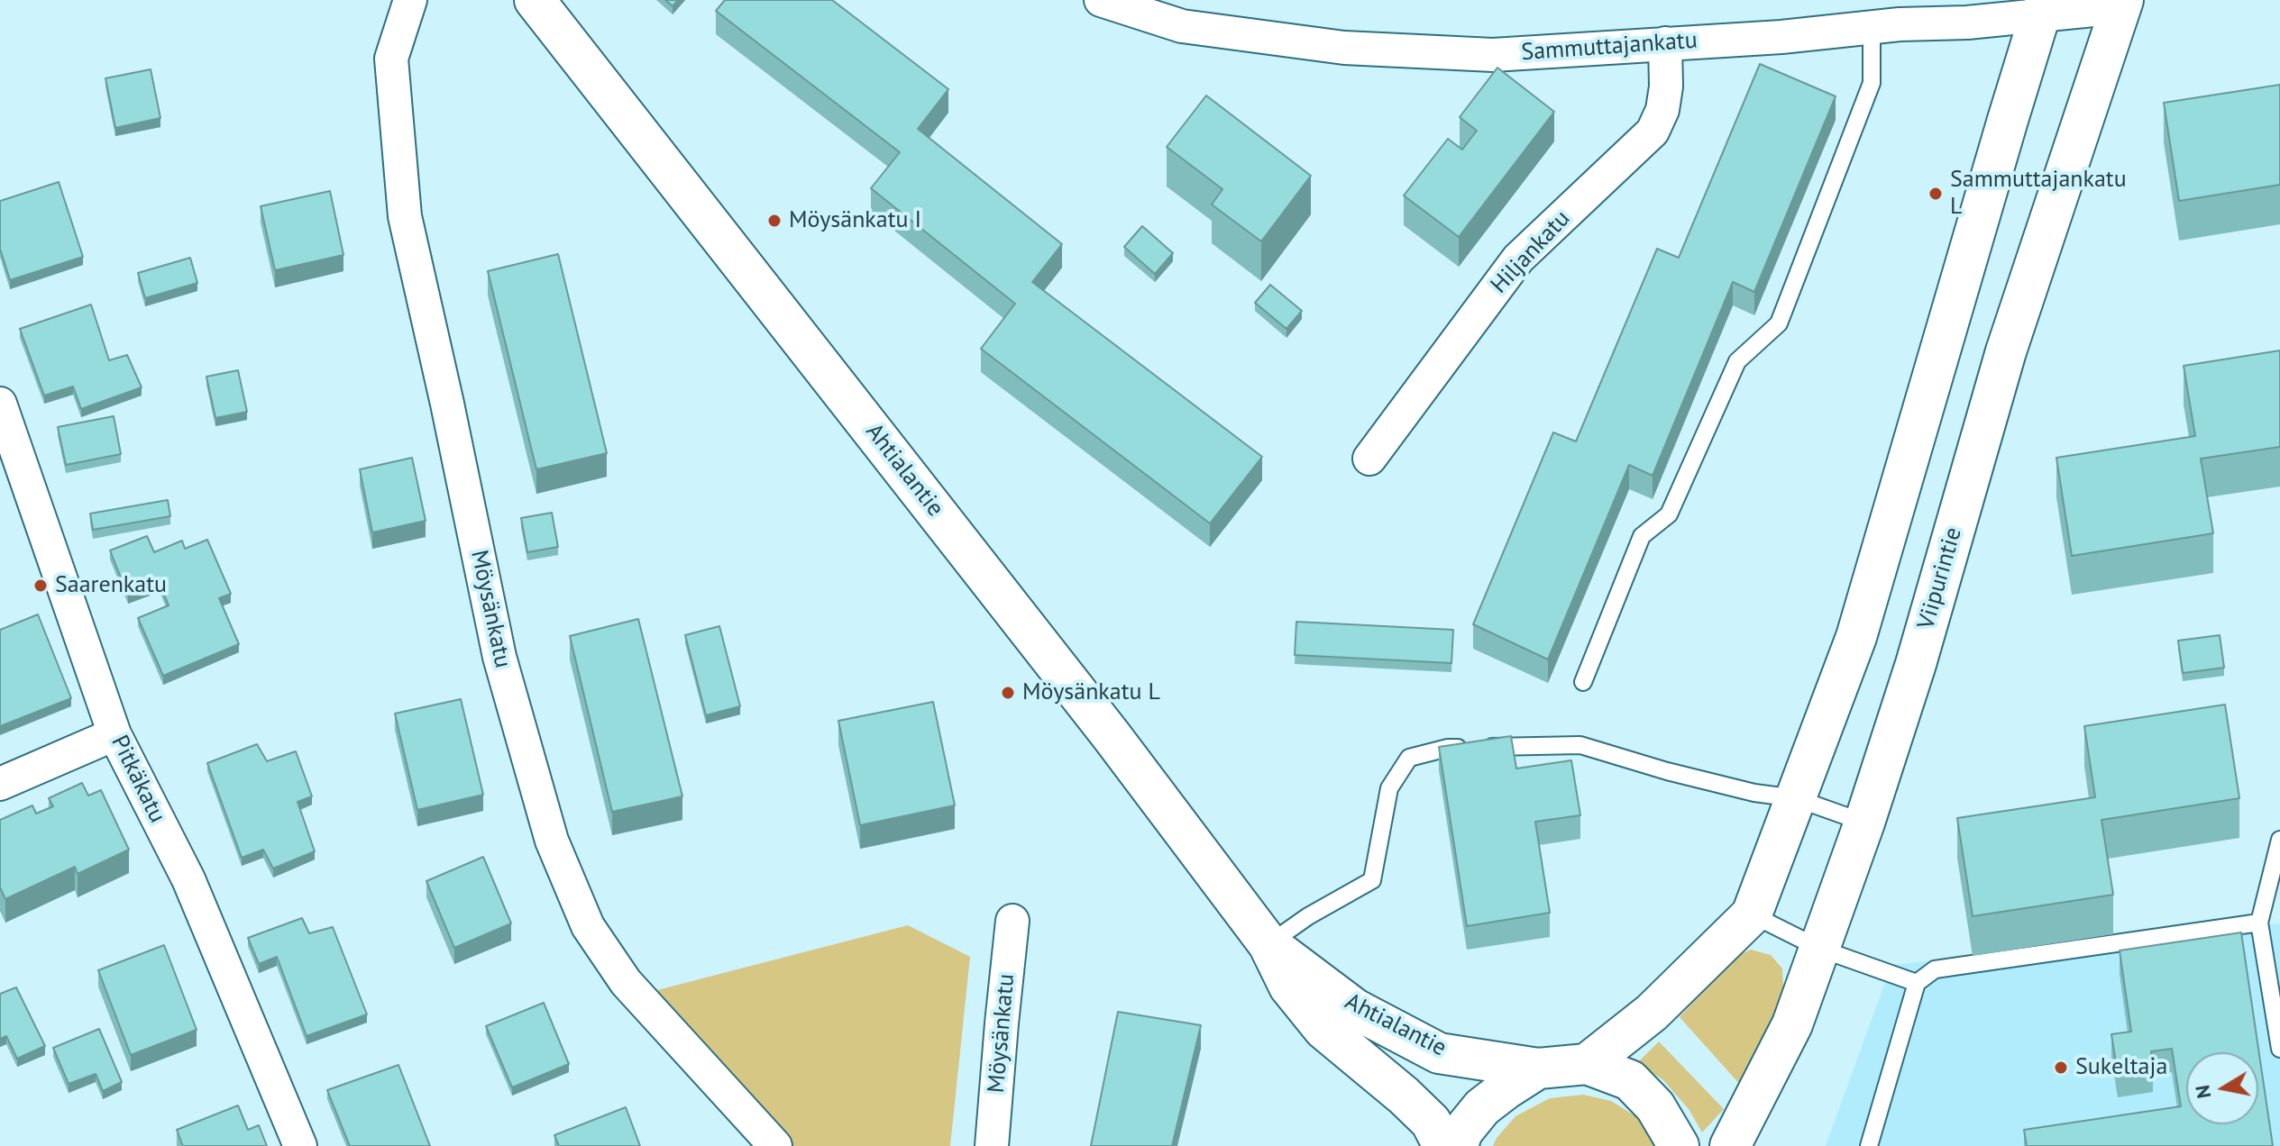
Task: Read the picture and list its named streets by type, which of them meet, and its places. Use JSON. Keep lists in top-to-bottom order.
{
  "streets": {
    "main road": ["Ahtialantie", "Viipurintie"],
    "street": [
      "Sammuttajankatu",
      "Hiljankatu",
      "Möysänkatu",
      "Pitkäkatu"
    ]
  },
  "crossings": [
    ["Sammuttajankatu", "Hiljankatu"],
    ["Sammuttajankatu", "Viipurintie"]
  ],
  "places": [
    "Sammuttajankatu L",
    "Möysänkatu I",
    "Saarenkatu",
    "Möysänkatu L",
    "Sukeltaja"
  ],
  "north": "left"
}
